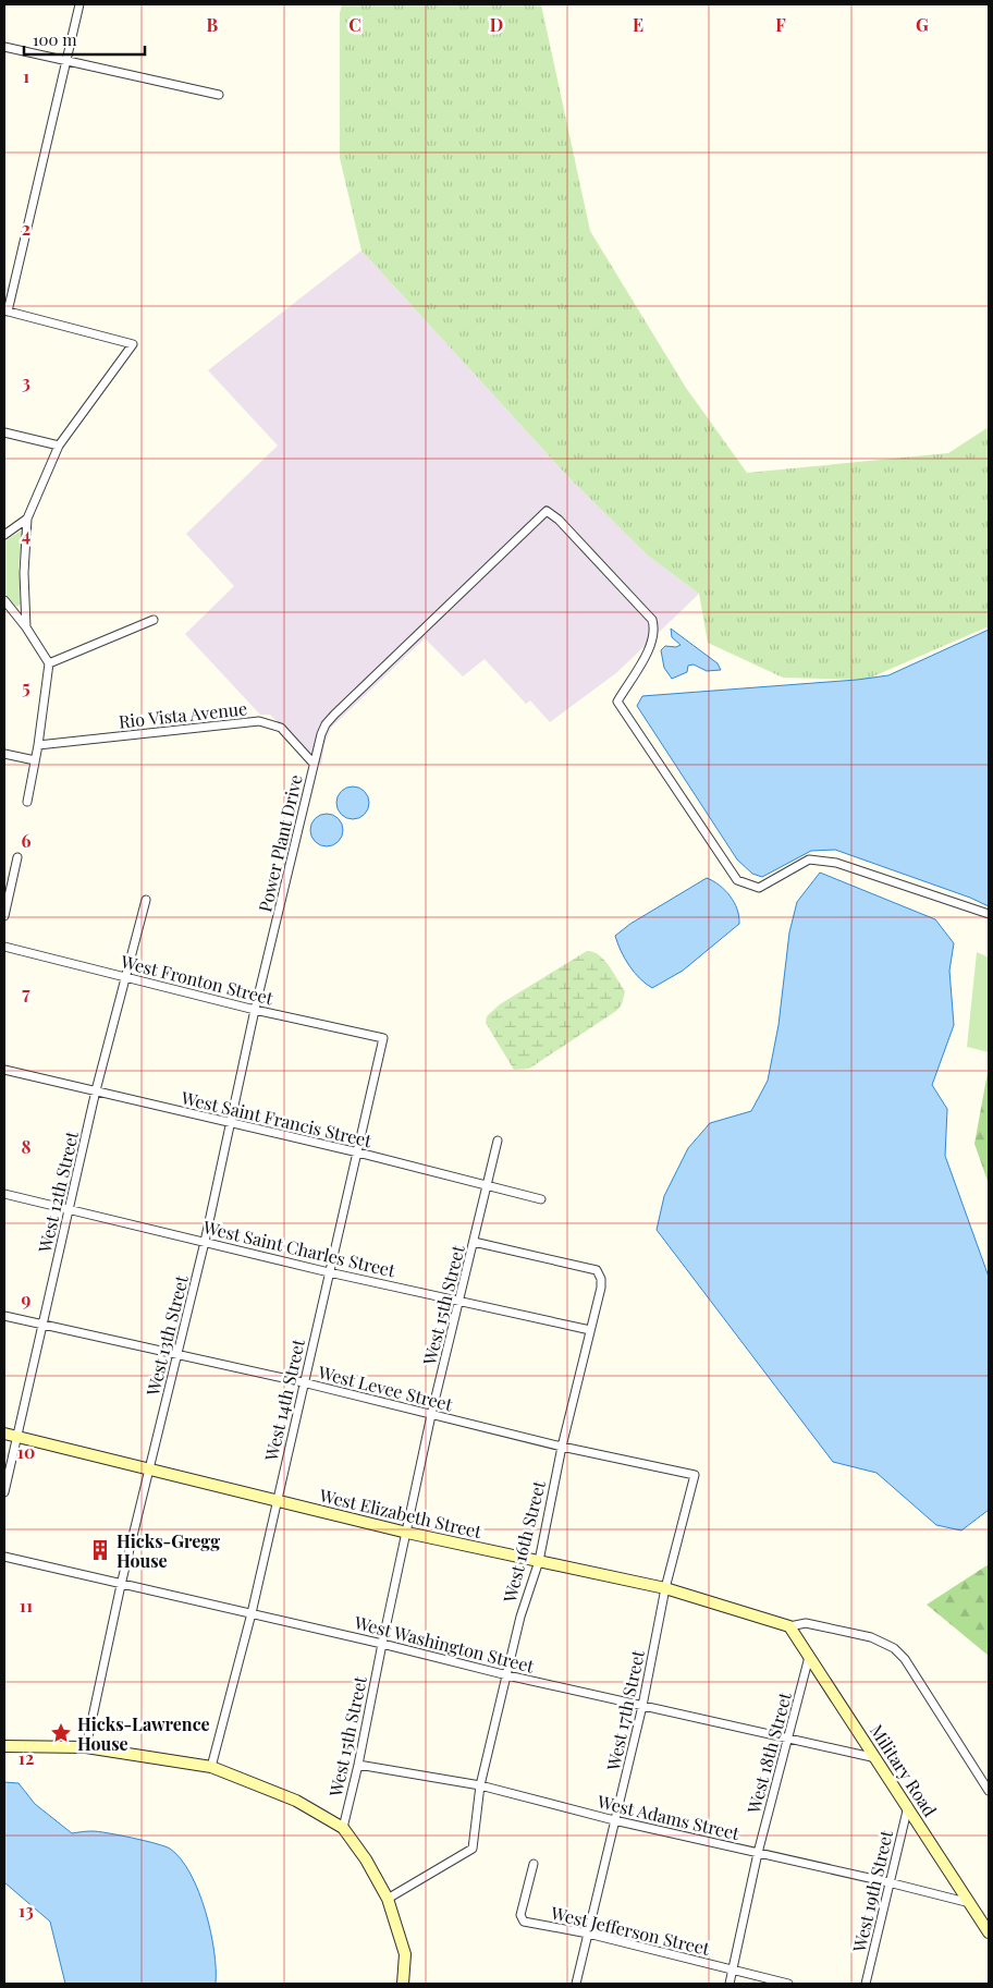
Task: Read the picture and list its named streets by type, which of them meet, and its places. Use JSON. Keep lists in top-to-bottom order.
{
  "streets": {
    "street": [
      "Rio Vista Avenue",
      "Power Plant Drive",
      "West Fronton Street",
      "West Saint Francis Street",
      "West 12th Street",
      "West Saint Charles Street",
      "West 15th Street",
      "West 13th Street",
      "West Levee Street",
      "West 14th Street",
      "West Elizabeth Street",
      "West 16th Street",
      "West Washington Street",
      "West 17th Street",
      "West 18th Street",
      "Military Road",
      "West Adams Street",
      "West 19th Street",
      "West Jefferson Street"
    ]
  },
  "crossings": [
    ["Rio Vista Avenue", "Power Plant Drive"],
    ["Power Plant Drive", "West 13th Street"],
    ["West Fronton Street", "West 12th Street"],
    ["West Fronton Street", "West 13th Street"],
    ["West Fronton Street", "West 14th Street"],
    ["West Saint Francis Street", "West 12th Street"],
    ["West Saint Francis Street", "West 15th Street"],
    ["West Saint Francis Street", "West 13th Street"],
    ["West Saint Francis Street", "West 14th Street"],
    ["West 12th Street", "West Saint Charles Street"],
    ["West 12th Street", "West Levee Street"],
    ["West 12th Street", "West Elizabeth Street"],
    ["West Saint Charles Street", "West 15th Street"],
    ["West Saint Charles Street", "West 13th Street"],
    ["West Saint Charles Street", "West 14th Street"],
    ["West Saint Charles Street", "West 16th Street"],
    ["West 15th Street", "West Levee Street"],
    ["West 15th Street", "West Elizabeth Street"],
    ["West 15th Street", "West 16th Street"],
    ["West 15th Street", "West Washington Street"],
    ["West 15th Street", "West Adams Street"],
    ["West 13th Street", "West Levee Street"],
    ["West 13th Street", "West Elizabeth Street"],
    ["West 13th Street", "West Washington Street"],
    ["West Levee Street", "West 14th Street"],
    ["West Levee Street", "West 16th Street"],
    ["West Levee Street", "West 17th Street"],
    ["West 14th Street", "West Elizabeth Street"],
    ["West 14th Street", "West Washington Street"],
    ["West Elizabeth Street", "West 16th Street"],
    ["West Elizabeth Street", "West 17th Street"],
    ["West Elizabeth Street", "Military Road"],
    ["West 16th Street", "West Washington Street"],
    ["West 16th Street", "West Adams Street"],
    ["West Washington Street", "West 17th Street"],
    ["West Washington Street", "West 18th Street"],
    ["West Washington Street", "Military Road"],
    ["West 17th Street", "West Adams Street"],
    ["West 17th Street", "West Jefferson Street"],
    ["West 18th Street", "Military Road"],
    ["West 18th Street", "West Adams Street"],
    ["West 18th Street", "West Jefferson Street"],
    ["Military Road", "West Adams Street"],
    ["Military Road", "West 19th Street"],
    ["West Adams Street", "West 19th Street"]
  ],
  "places": {
    "building": ["Hicks-Gregg House"],
    "place": ["Hicks-Lawrence House"]
  },
  "scale_bar": "100 m",
  "grid": {
    "columns": [
      "B",
      "C",
      "D",
      "E",
      "F",
      "G"
    ],
    "rows": [
      "1",
      "2",
      "3",
      "4",
      "5",
      "6",
      "7",
      "8",
      "9",
      "10",
      "11",
      "12",
      "13"
    ]
  }
}
